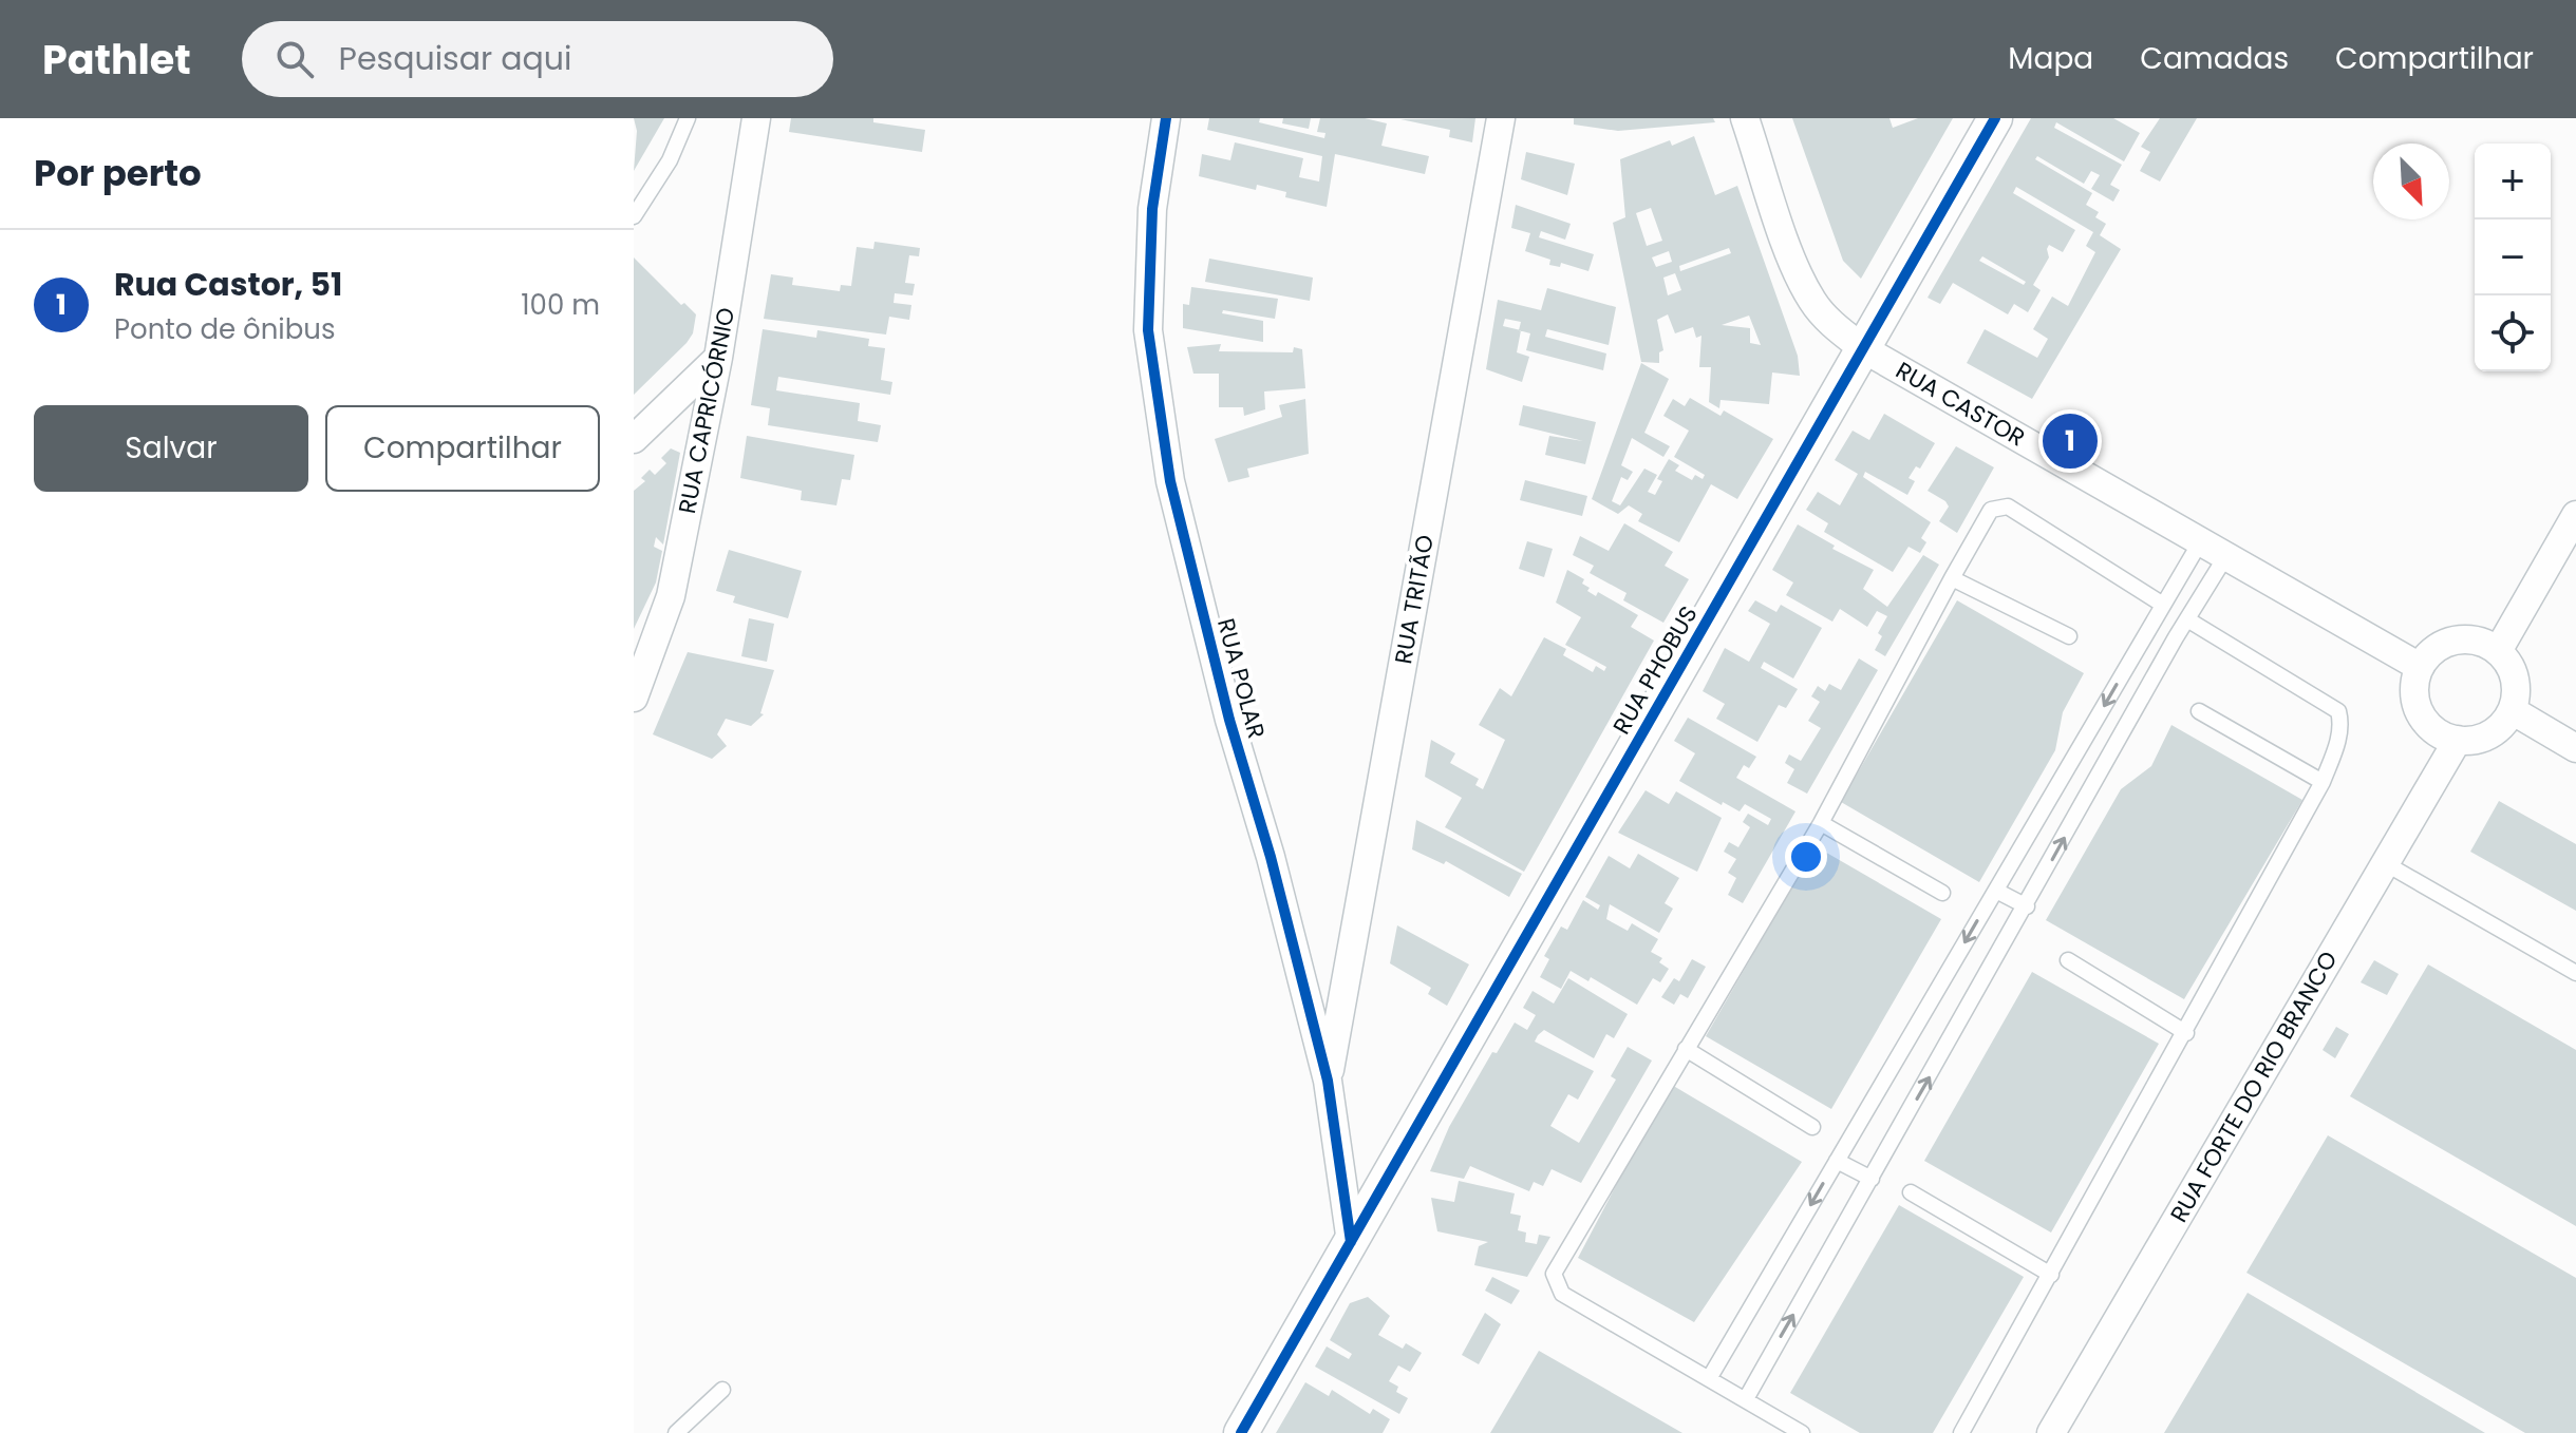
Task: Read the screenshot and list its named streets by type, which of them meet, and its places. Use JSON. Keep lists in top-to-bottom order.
{
  "streets": {
    "street": [
      "RUA CASTOR",
      "RUA CAPRICÓRNIO",
      "RUA TRITÃO",
      "RUA PHOBUS",
      "RUA POLAR",
      "RUA FORTE DO RIO BRANCO"
    ]
  },
  "crossings": [
    ["RUA CASTOR", "RUA PHOBUS"],
    ["RUA CASTOR", "RUA FORTE DO RIO BRANCO"],
    ["RUA TRITÃO", "RUA POLAR"],
    ["RUA PHOBUS", "RUA POLAR"]
  ],
  "north": "bottom right",
  "page": {
    "header": "Pathlet",
    "search": "Pesquisar aqui",
    "nav": ["Mapa", "Camadas", "Compartilhar"],
    "heading": "Por perto",
    "map_buttons": ["+", "−"],
    "list": [
      {
        "mark": "1",
        "name": "Rua Castor, 51",
        "note": "Ponto de ônibus",
        "value": "100 m"
      }
    ],
    "buttons": ["Salvar", "Compartilhar"],
    "pins": "1"
  }
}
